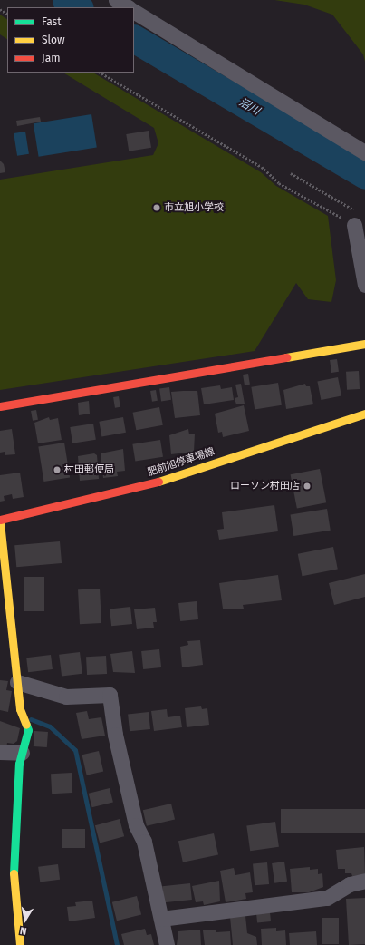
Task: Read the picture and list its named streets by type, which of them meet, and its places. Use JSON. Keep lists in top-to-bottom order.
{
  "streets": {
    "street": ["肥前旭停車場線"]
  },
  "water": ["沼川"],
  "places": ["市立旭小学校", "村田郵便局", "ローソン村田店"],
  "legend": ["Fast", "Slow", "Jam"],
  "north": "bottom"
}
